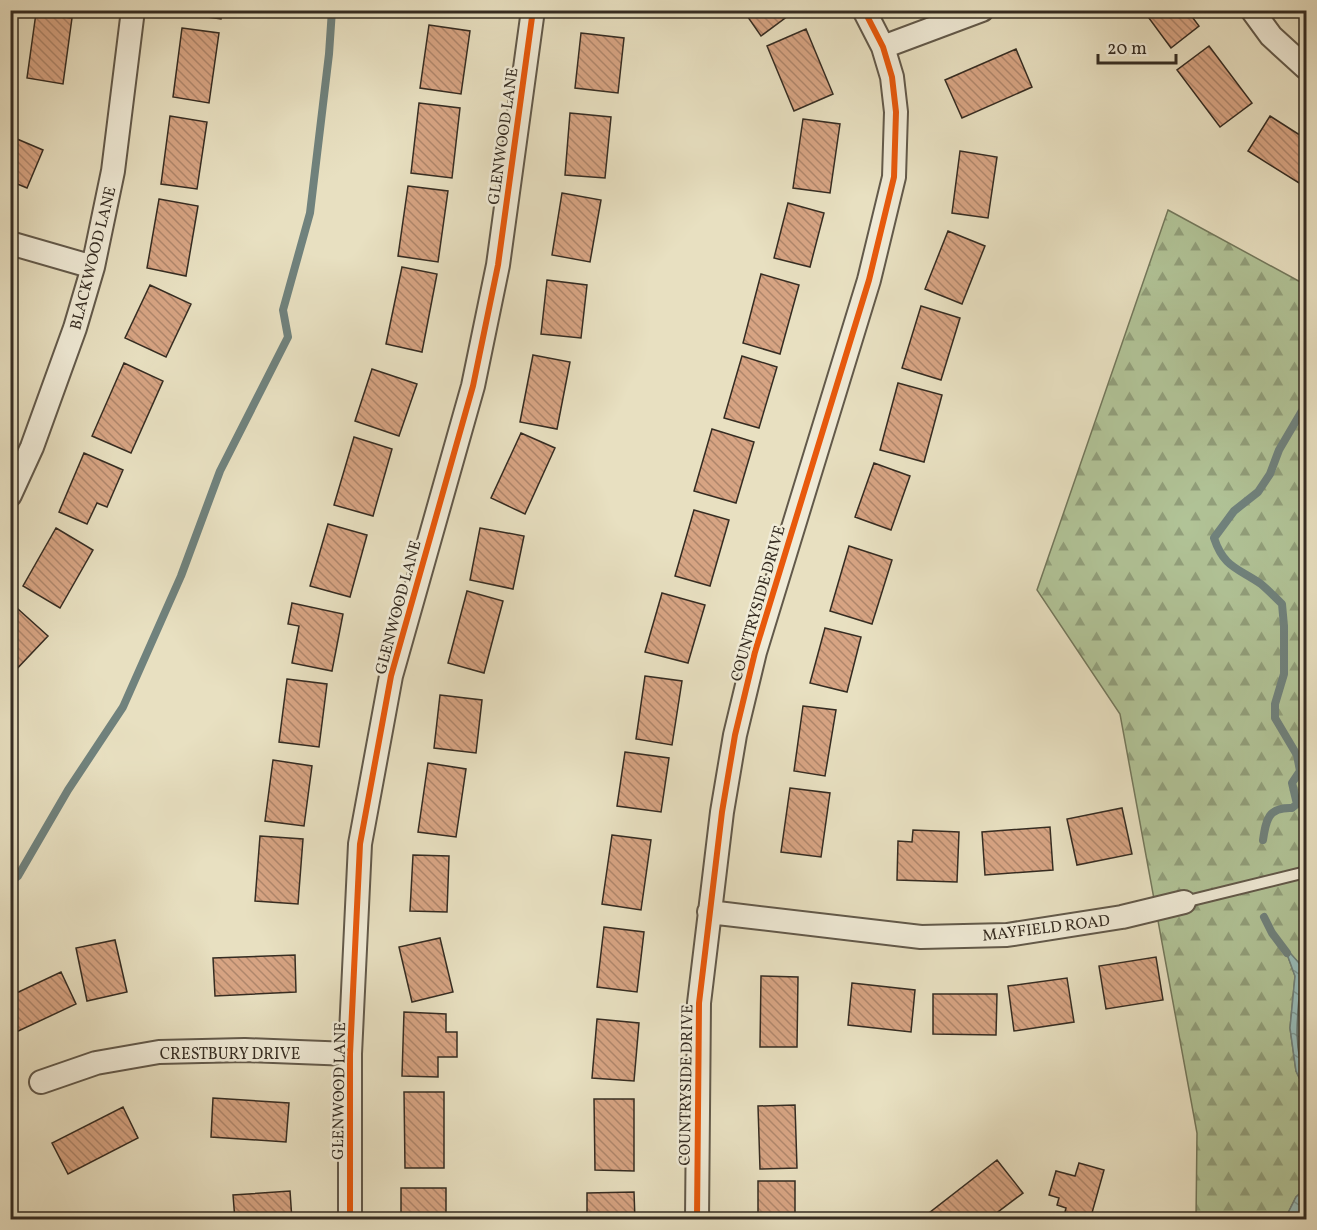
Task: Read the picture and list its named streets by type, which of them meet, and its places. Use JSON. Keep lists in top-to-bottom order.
{
  "streets": {
    "street": [
      "GLENWOOD LANE",
      "BLACKWOOD LANE",
      "COUNTRYSIDE DRIVE",
      "MAYFIELD ROAD",
      "CRESTBURY DRIVE"
    ]
  },
  "crossings": [
    ["GLENWOOD LANE", "CRESTBURY DRIVE"],
    ["COUNTRYSIDE DRIVE", "MAYFIELD ROAD"]
  ],
  "scale_bar": "20 m"
}
